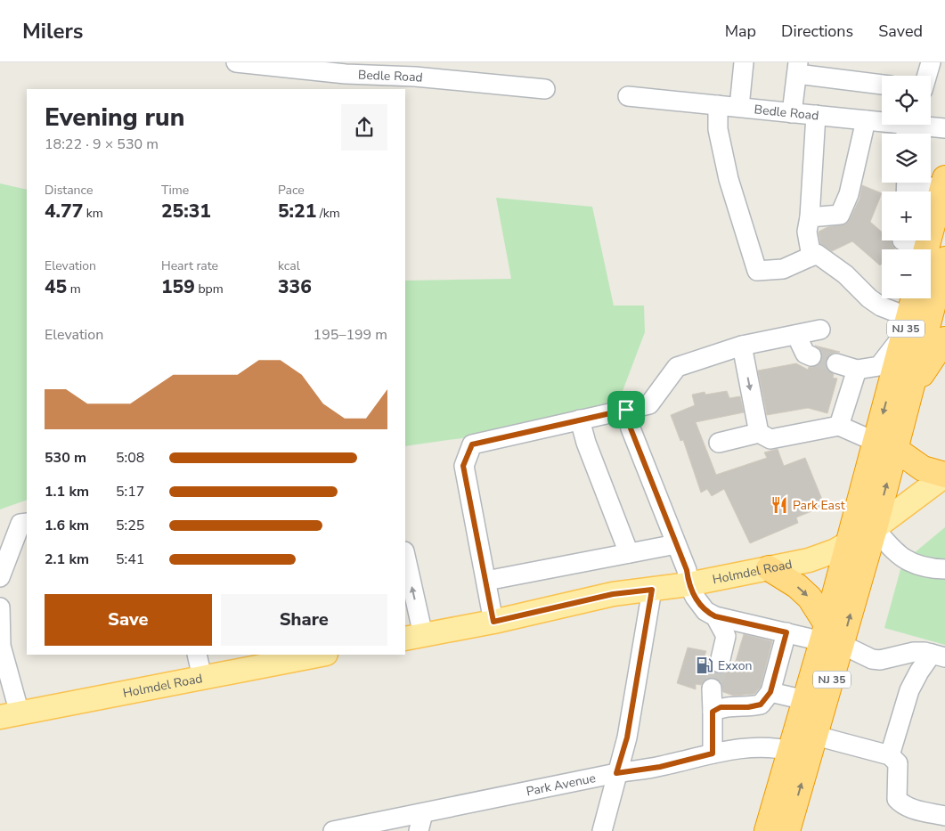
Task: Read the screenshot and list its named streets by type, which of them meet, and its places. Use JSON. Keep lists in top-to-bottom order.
{
  "streets": {
    "highway": ["NJ 35"],
    "main road": ["Holmdel Road"],
    "street": ["Bedle Road", "Park Avenue"]
  },
  "crossings": [
    ["NJ 35", "Holmdel Road"],
    ["NJ 35", "Park Avenue"]
  ],
  "places": {
    "restaurant": ["Park East"],
    "fuel station": ["Exxon"]
  },
  "page": {
    "header": "Milers",
    "nav": ["Map", "Directions", "Saved"],
    "map_buttons": ["+", "−"],
    "heading": ["Evening run", "18:22 · 9 × 530 m"],
    "stats": [
      ["Distance", "4.77 km"],
      ["Time", "25:31"],
      ["Pace", "5:21 /km"],
      ["Elevation", "45 m"],
      ["Heart rate", "159 bpm"],
      ["kcal", "336"]
    ],
    "chart": ["Elevation", "195–199 m"],
    "list": [
      {
        "name": "530 m",
        "note": "5:08"
      },
      {
        "name": "1.1 km",
        "note": "5:17"
      },
      {
        "name": "1.6 km",
        "note": "5:25"
      },
      {
        "name": "2.1 km",
        "note": "5:41"
      }
    ],
    "buttons": ["Save", "Share"]
  }
}
